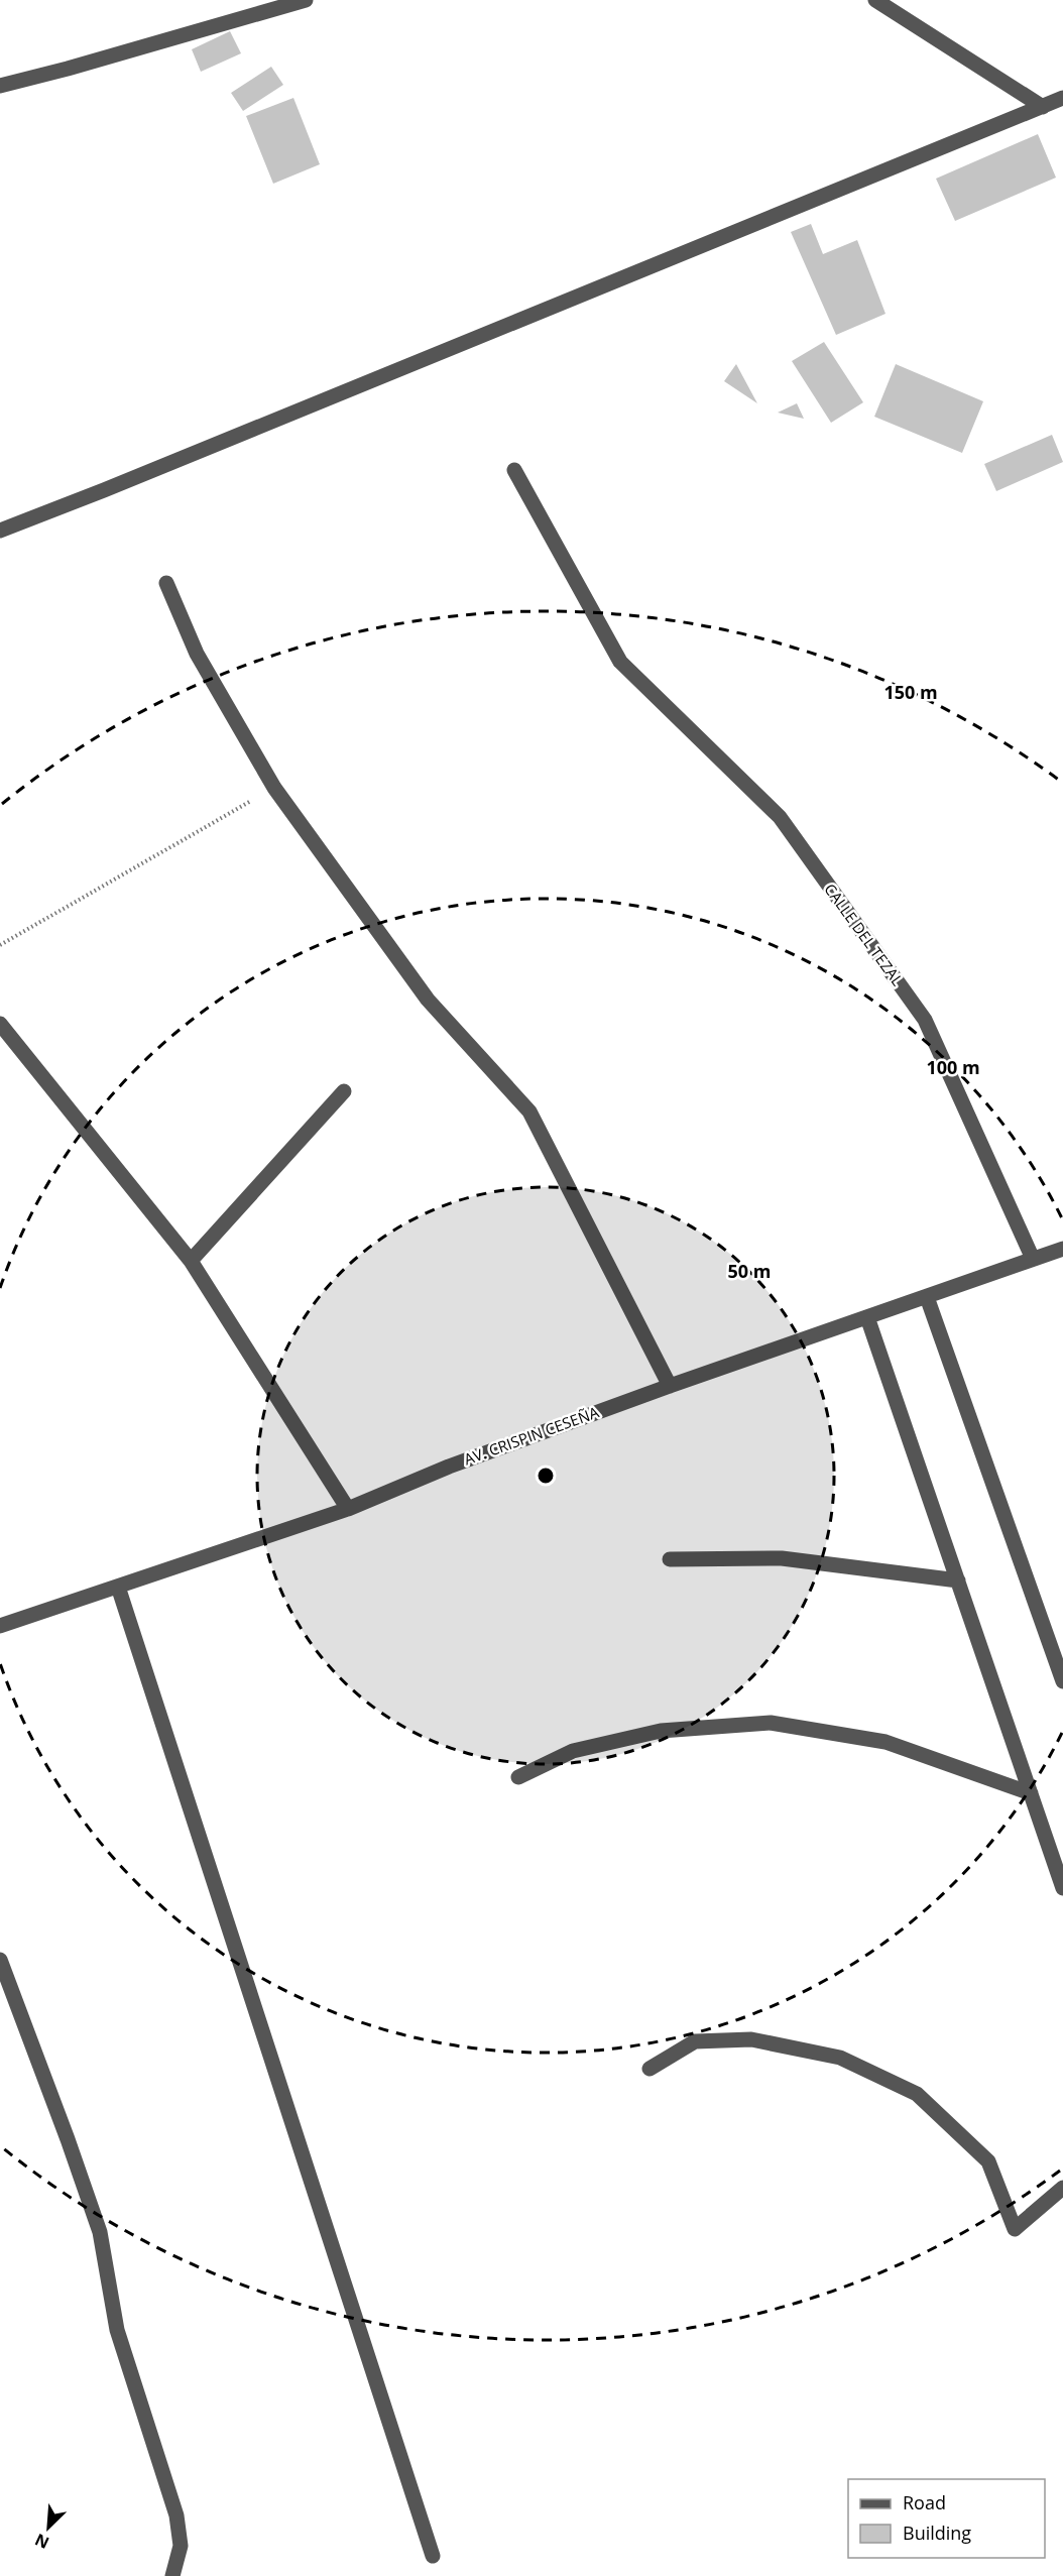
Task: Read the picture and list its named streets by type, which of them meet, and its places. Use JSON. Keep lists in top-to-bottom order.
{
  "streets": {
    "street": ["CALLE DEL TEZAL", "AV. CRISPIN CESEÑA"]
  },
  "crossings": [
    ["CALLE DEL TEZAL", "AV. CRISPIN CESEÑA"]
  ],
  "legend": ["Road", "Building"],
  "north": "bottom left",
  "rings": ["150 m", "100 m", "50 m"]
}
